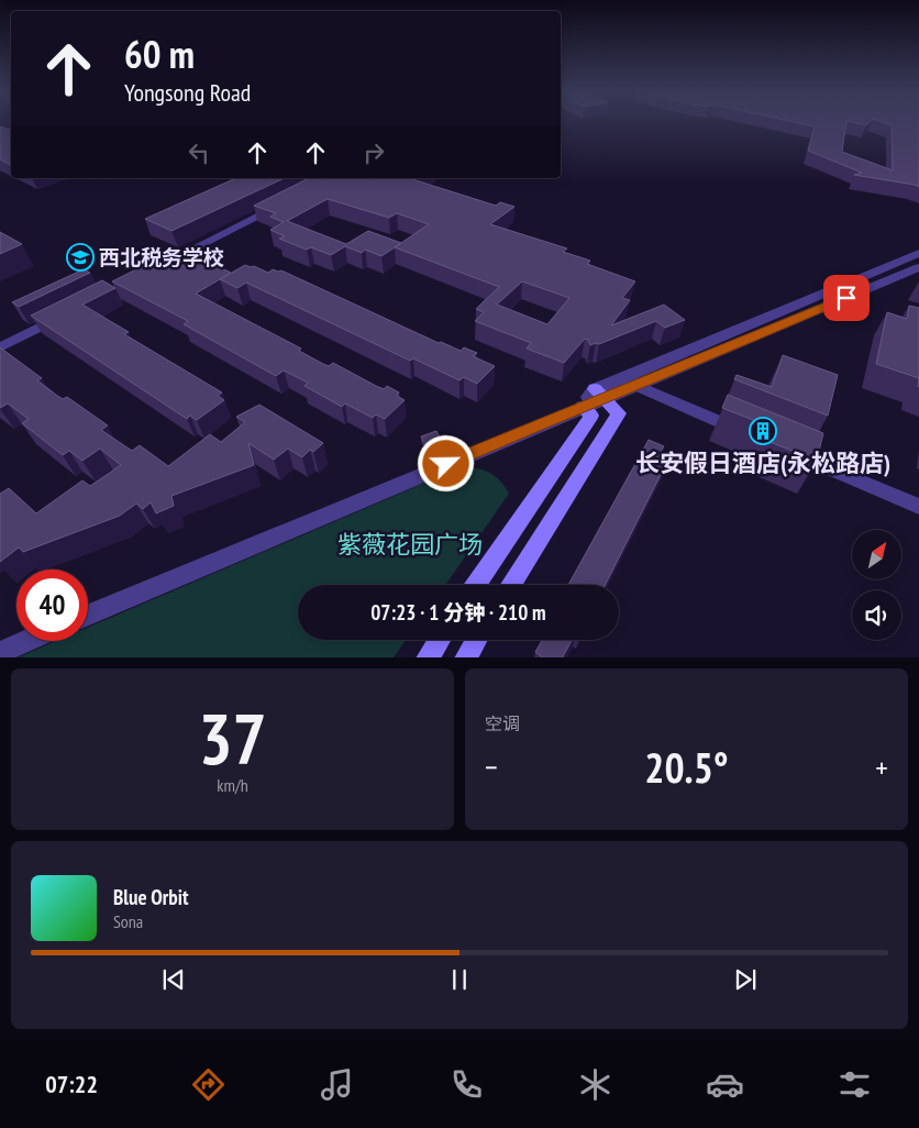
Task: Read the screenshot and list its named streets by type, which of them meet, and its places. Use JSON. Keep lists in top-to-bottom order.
{
  "parks": ["紫薇花园广场"],
  "places": {
    "school or university": ["西北税务学校"],
    "building": ["长安假日酒店(永松路店)"]
  },
  "north": "top right",
  "page": {
    "turn": ["60 m", "Yongsong Road"],
    "limit": "40",
    "trip": "07:23 · 1 分钟 · 210 m",
    "tile": [
      ["37", "km/h"],
      "空调"
    ],
    "heat": ["−", "20.5°", "+"],
    "song": ["Blue Orbit", "Sona"],
    "tabs": "07:22"
  }
}
